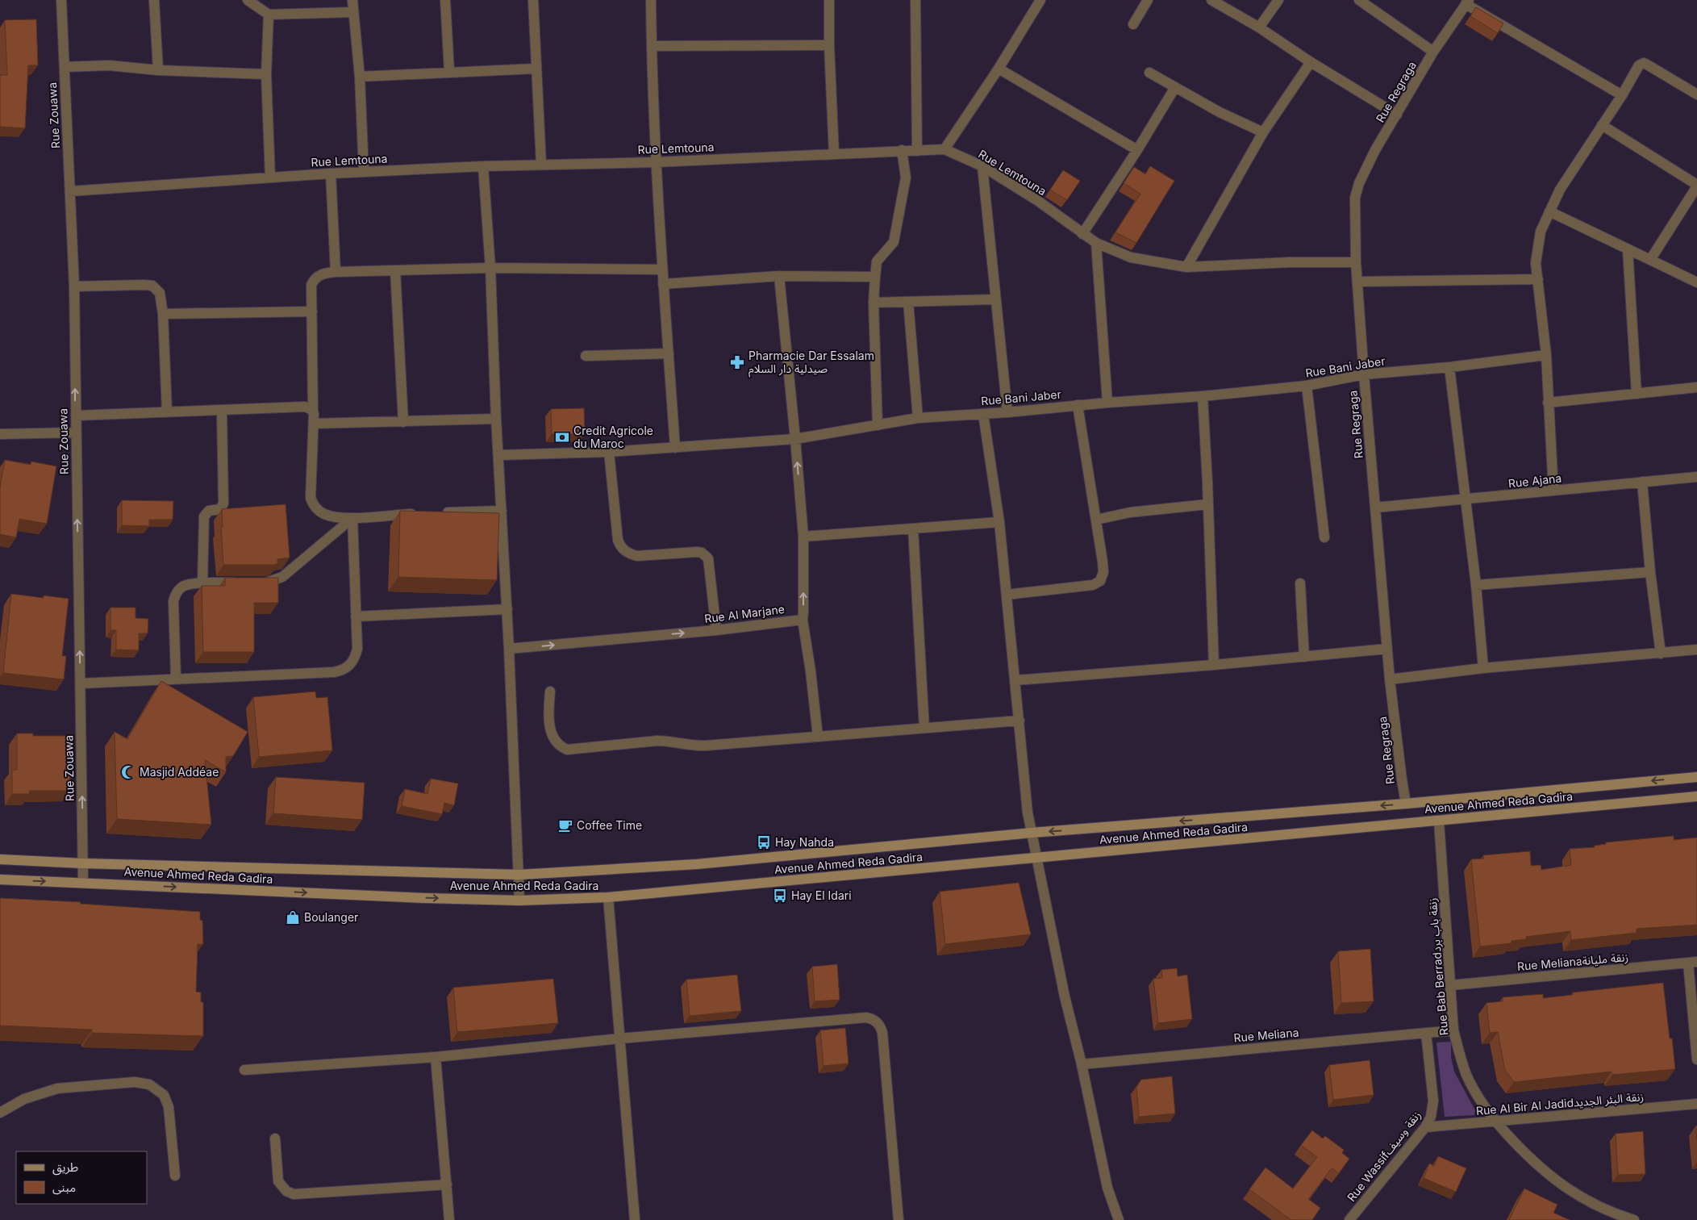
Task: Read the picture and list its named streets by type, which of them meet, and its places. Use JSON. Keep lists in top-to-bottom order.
{
  "streets": {
    "main road": ["Avenue Ahmed Reda Gadira"],
    "street": [
      "Rue Regraga",
      "Rue Zouawa",
      "Rue Lemtouna",
      "Rue Bani Jaber",
      "Rue Ajana",
      "Rue Al Marjane",
      "Rue Melianaزنقة مليانة",
      "Rue Bab Berradزنقة باب برد",
      "Rue Meliana",
      "Rue Al Bir Al Jadidزنقة البئر الجديد",
      "Rue Wassifزنقة وسيف"
    ]
  },
  "crossings": [
    ["Rue Regraga", "Rue Lemtouna"],
    ["Rue Regraga", "Rue Bani Jaber"],
    ["Rue Regraga", "Rue Ajana"],
    ["Rue Regraga", "Avenue Ahmed Reda Gadira"],
    ["Rue Zouawa", "Rue Lemtouna"],
    ["Rue Zouawa", "Avenue Ahmed Reda Gadira"],
    ["Avenue Ahmed Reda Gadira", "Rue Bab Berradزنقة باب برد"],
    ["Rue Melianaزنقة مليانة", "Rue Bab Berradزنقة باب برد"],
    ["Rue Bab Berradزنقة باب برد", "Rue Meliana"],
    ["Rue Bab Berradزنقة باب برد", "Rue Al Bir Al Jadidزنقة البئر الجديد"],
    ["Rue Meliana", "Rue Wassifزنقة وسيف"],
    ["Rue Al Bir Al Jadidزنقة البئر الجديد", "Rue Wassifزنقة وسيف"]
  ],
  "one_way": ["Rue Zouawa", "Rue Al Marjane"],
  "places": {
    "pharmacy": ["Pharmacie Dar Essalam صيدلية دار السلام"],
    "bank": ["Credit Agricole du Maroc"],
    "mosque": ["Masjid Addéae"],
    "cafe": ["Coffee Time"],
    "bus stop": ["Hay Nahda", "Hay El Idari"],
    "shop": ["Boulanger"]
  },
  "legend": ["طريق", "مبنى"]
}
